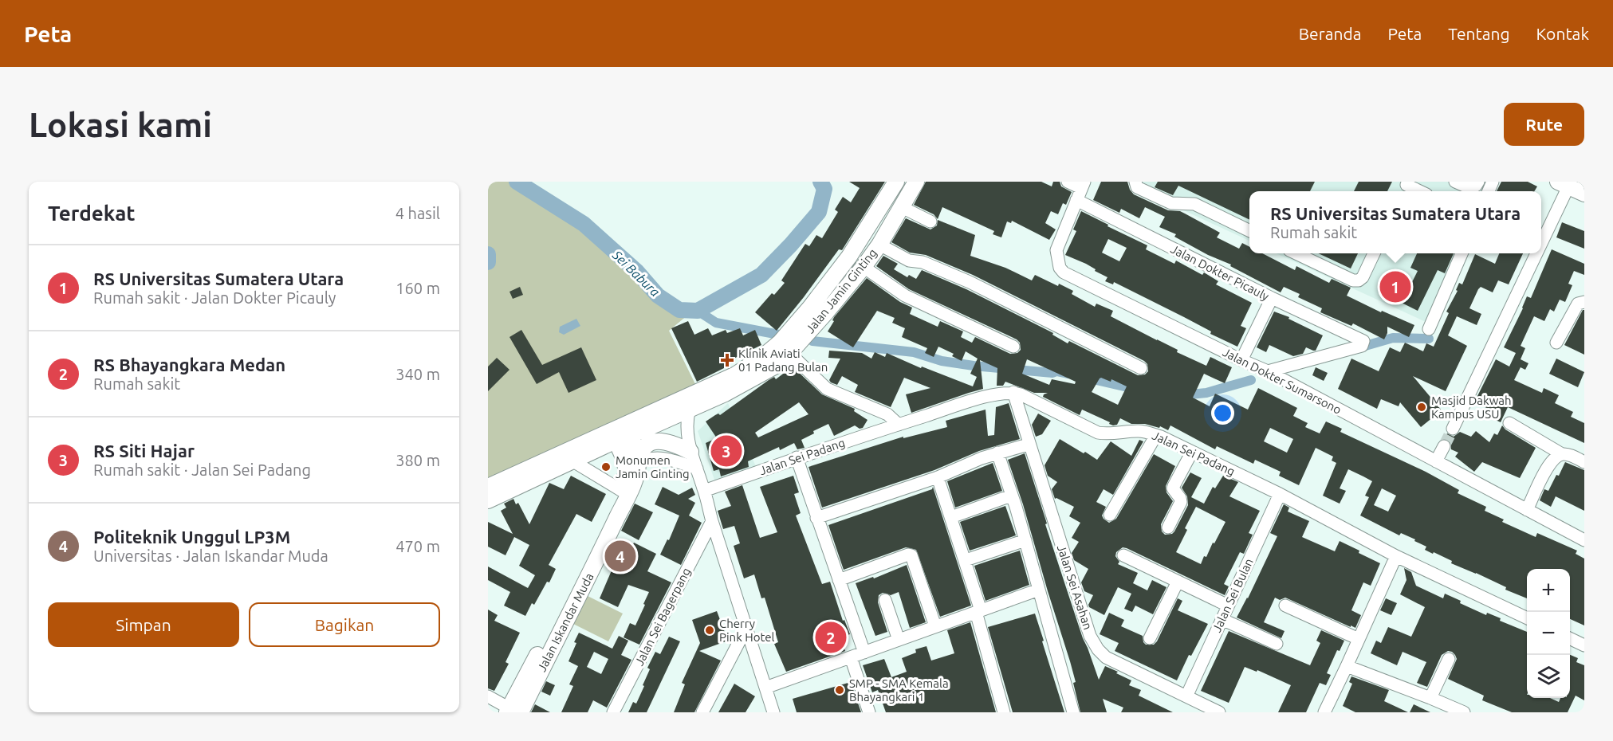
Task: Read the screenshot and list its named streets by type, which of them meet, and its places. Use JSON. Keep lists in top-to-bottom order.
{
  "streets": {
    "main road": ["Jalan Jamin Ginting", "Jalan Iskandar Muda"],
    "street": [
      "Jalan Dokter Picauly",
      "Jalan Dokter Sumarsono",
      "Jalan Sei Padang",
      "Jalan Sei Asahan",
      "Jalan Sei Bulan",
      "Jalan Sei Bagerpang"
    ]
  },
  "crossings": [
    ["Jalan Dokter Picauly", "Jalan Dokter Sumarsono"],
    ["Jalan Jamin Ginting", "Jalan Iskandar Muda"],
    ["Jalan Sei Padang", "Jalan Sei Asahan"],
    ["Jalan Sei Padang", "Jalan Sei Bulan"],
    ["Jalan Sei Asahan", "Jalan Sei Bulan"]
  ],
  "water": ["Sei Babura"],
  "places": {
    "health": ["Klinik Aviati 01 Padang Bulan"],
    "other": [
      "Masjid Dakwah Kampus USU",
      "Monumen Jamin Ginting",
      "Cherry Pink Hotel",
      "SMP - SMA Kemala Bhayangkari 1"
    ]
  },
  "page": {
    "header": "Peta",
    "nav": [
      "Beranda",
      "Peta",
      "Tentang",
      "Kontak"
    ],
    "buttons": [
      "Rute",
      ["Simpan", "Bagikan"]
    ],
    "title": "Lokasi kami",
    "heading": ["Terdekat", "4 hasil"],
    "popup": ["RS Universitas Sumatera Utara", "Rumah sakit"],
    "list": [
      {
        "mark": "1",
        "name": "RS Universitas Sumatera Utara",
        "note": "Rumah sakit · Jalan Dokter Picauly",
        "value": "160 m"
      },
      {
        "mark": "2",
        "name": "RS Bhayangkara Medan",
        "note": "Rumah sakit",
        "value": "340 m"
      },
      {
        "mark": "3",
        "name": "RS Siti Hajar",
        "note": "Rumah sakit · Jalan Sei Padang",
        "value": "380 m"
      },
      {
        "mark": "4",
        "name": "Politeknik Unggul LP3M",
        "note": "Universitas · Jalan Iskandar Muda",
        "value": "470 m"
      }
    ],
    "pins": [
      "1",
      "3",
      "4",
      "2"
    ],
    "map_buttons": ["+", "−"]
  }
}
